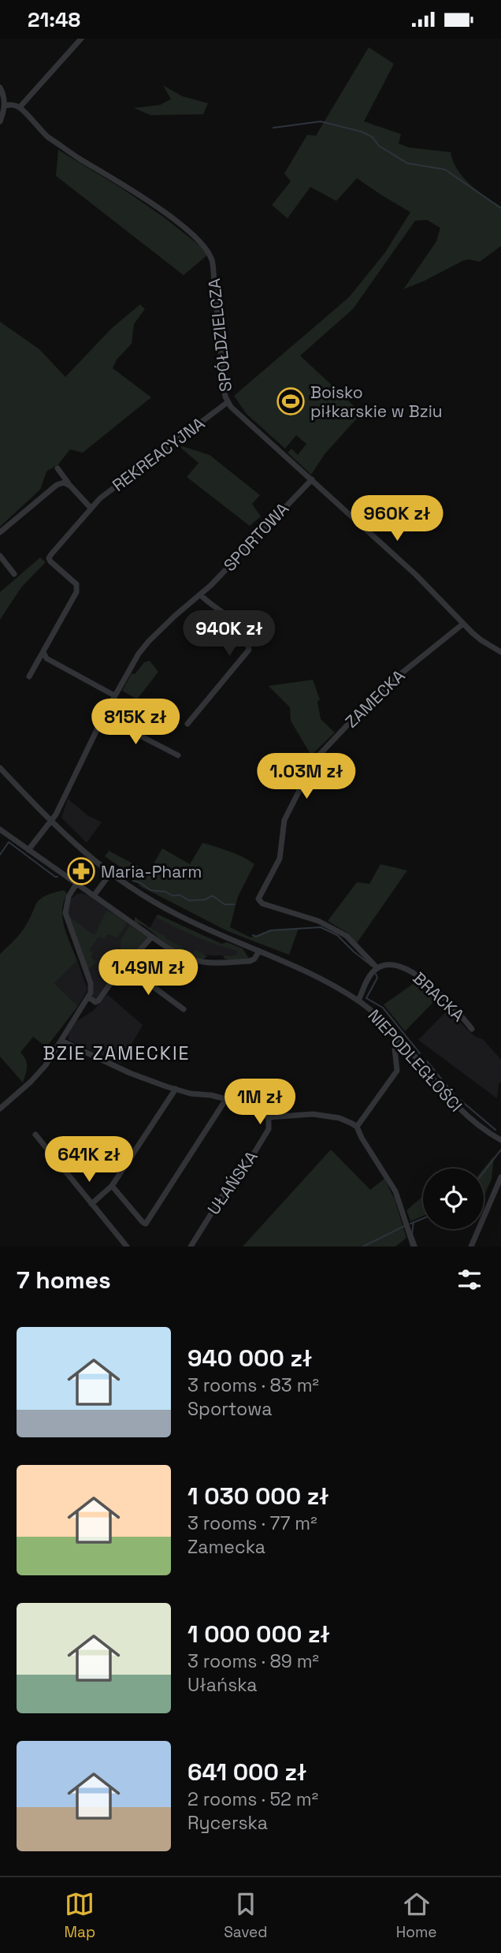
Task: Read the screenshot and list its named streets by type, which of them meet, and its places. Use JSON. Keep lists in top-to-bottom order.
{
  "streets": {
    "street": [
      "SPÓŁDZIELCZA",
      "REKREACYJNA",
      "SPORTOWA",
      "ZAMECKA",
      "BRACKA",
      "NIEPODLEGŁOŚCI",
      "UŁAŃSKA"
    ]
  },
  "crossings": [
    ["SPÓŁDZIELCZA", "REKREACYJNA"],
    ["SPÓŁDZIELCZA", "SPORTOWA"],
    ["SPÓŁDZIELCZA", "ZAMECKA"],
    ["SPORTOWA", "NIEPODLEGŁOŚCI"],
    ["ZAMECKA", "BRACKA"]
  ],
  "districts": ["BZIE ZAMECKIE"],
  "places": {
    "sports": ["Boisko piłkarskie w Bziu"],
    "pharmacy": ["Maria-Pharm"]
  },
  "page": {
    "status": "21:48",
    "price": [
      "960K zł",
      "940K zł",
      "815K zł",
      "1.03M zł",
      "1.49M zł",
      "1M zł",
      "641K zł"
    ],
    "heading": "7 homes",
    "list": [
      {
        "name": "940 000 zł",
        "note": "3 rooms · 83 m² · Sportowa"
      },
      {
        "name": "1 030 000 zł",
        "note": "3 rooms · 77 m² · Zamecka"
      },
      {
        "name": "1 000 000 zł",
        "note": "3 rooms · 89 m² · Ułańska"
      },
      {
        "name": "641 000 zł",
        "note": "2 rooms · 52 m² · Rycerska"
      }
    ],
    "tabs": ["Map", "Saved", "Home"]
  }
}
